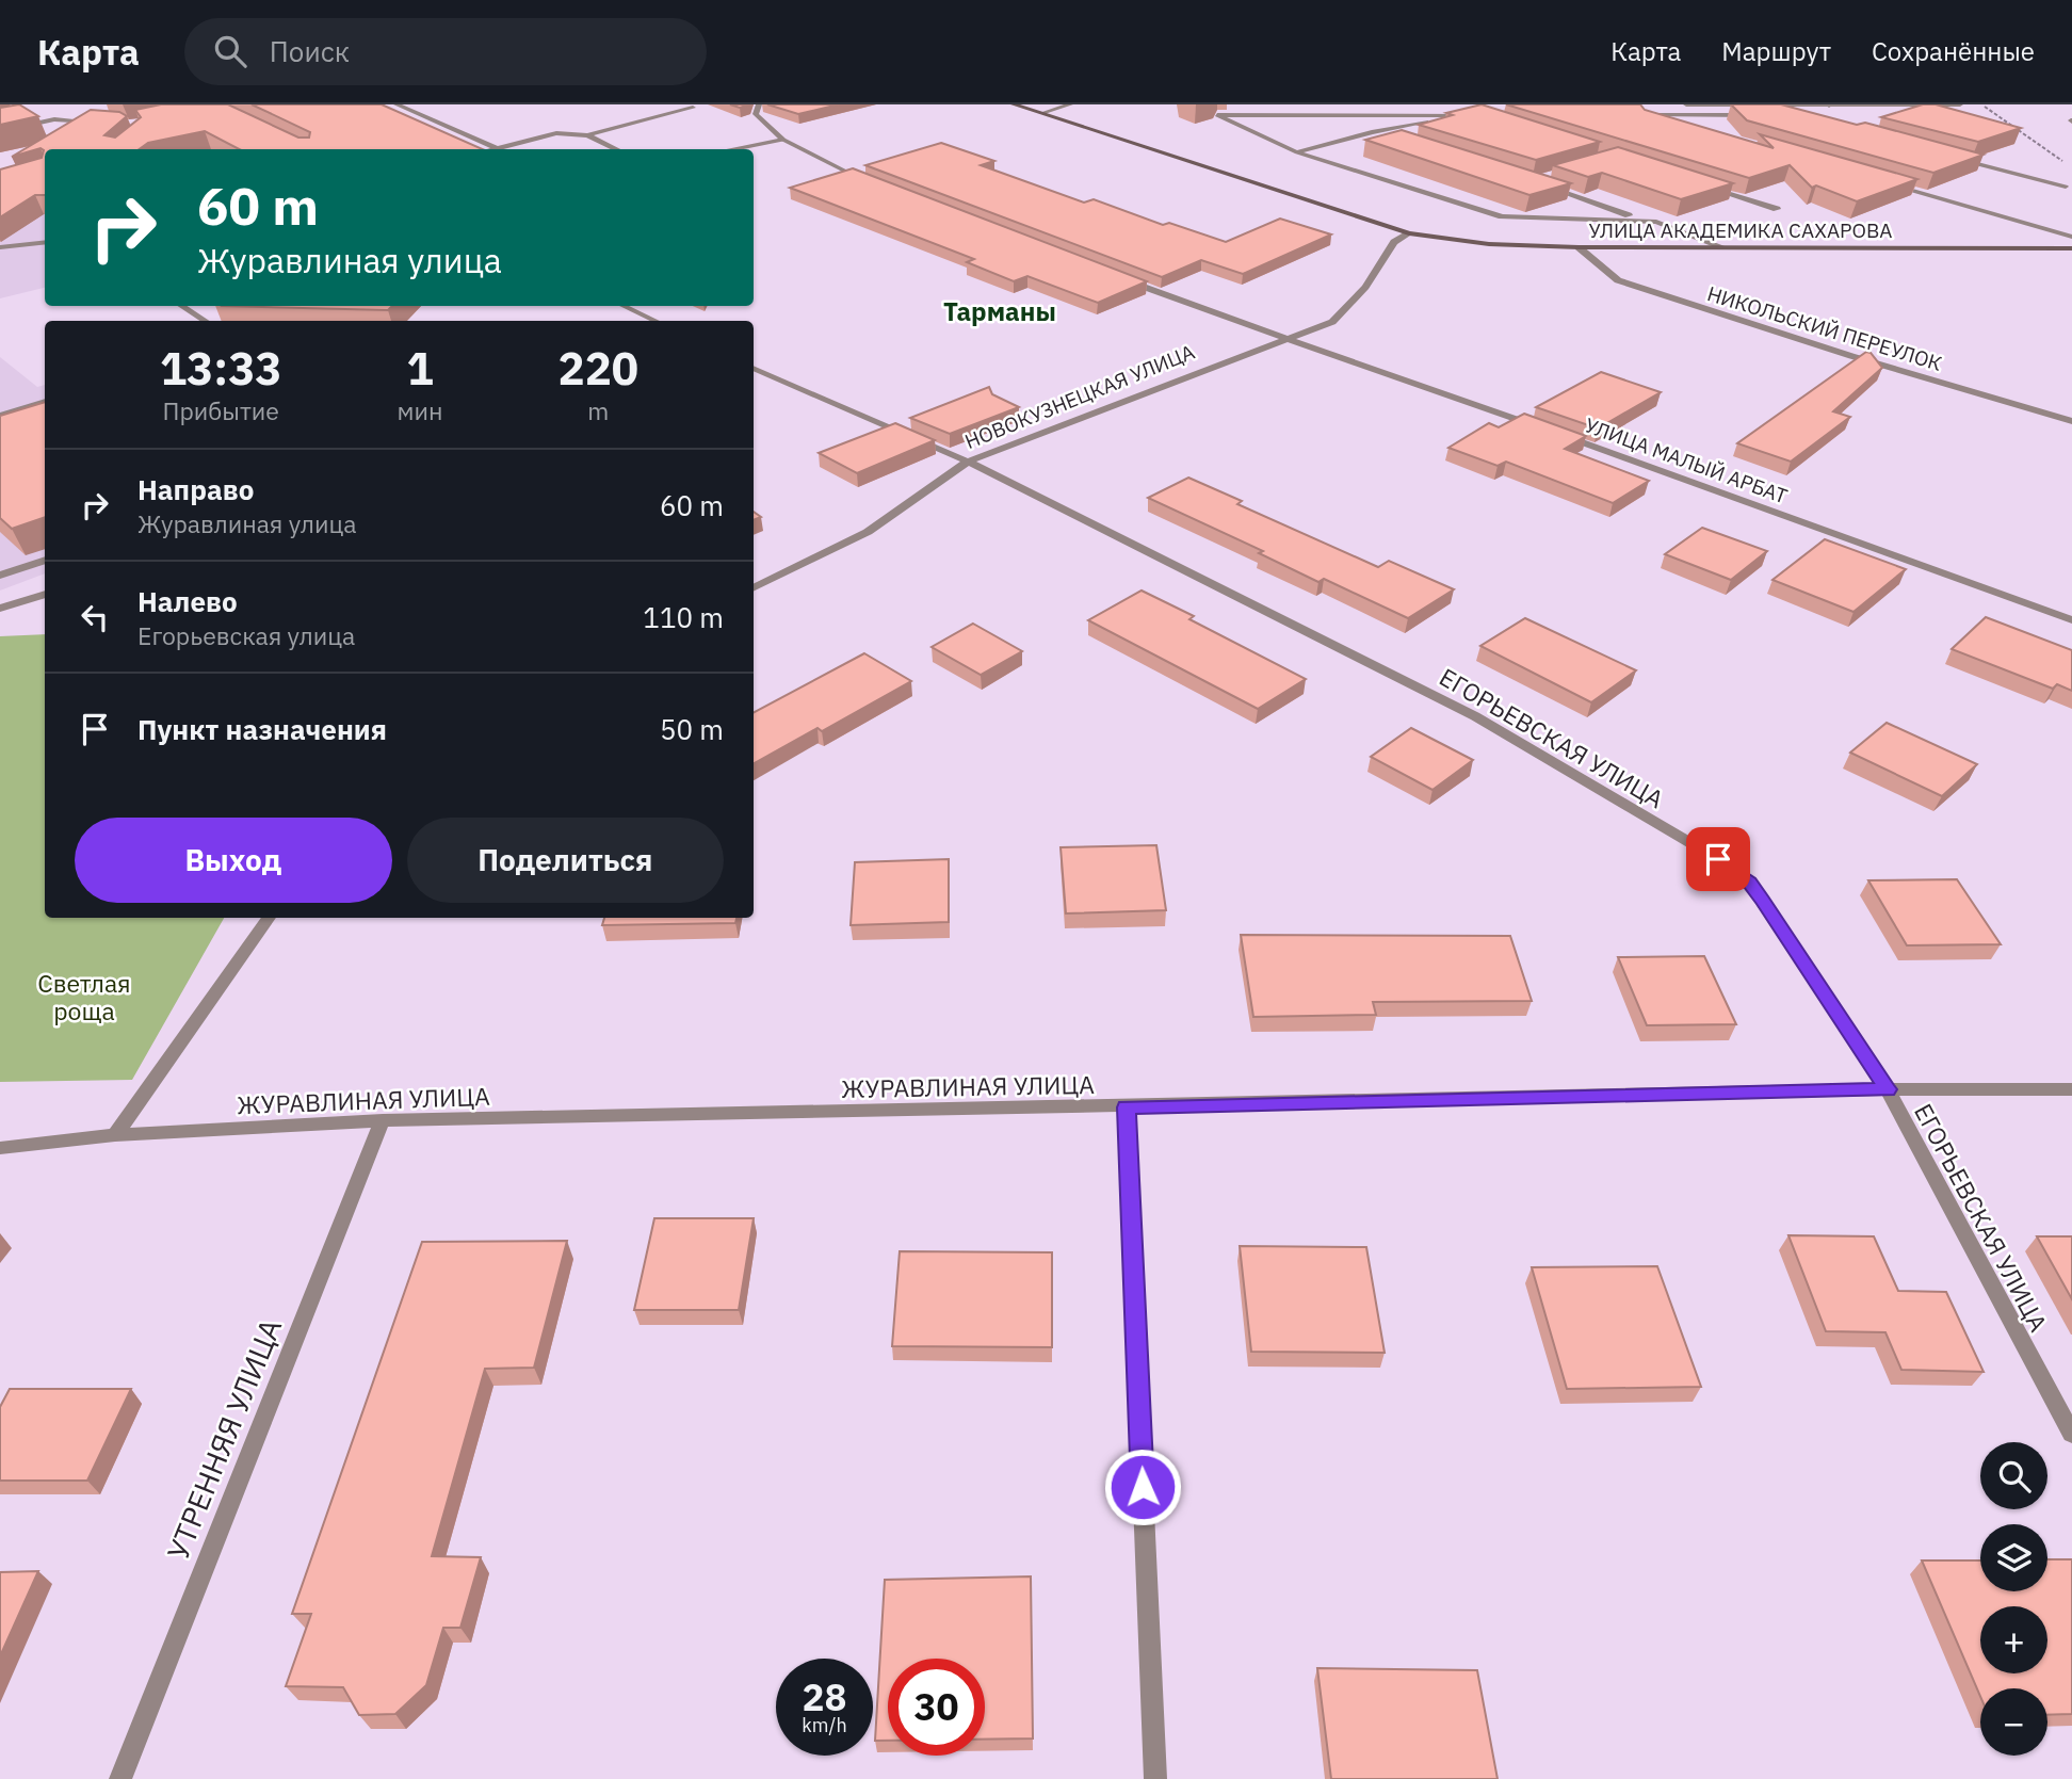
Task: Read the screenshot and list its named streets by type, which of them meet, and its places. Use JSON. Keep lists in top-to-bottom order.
{
  "streets": {
    "street": [
      "УЛИЦА АКАДЕМИКА САХАРОВА",
      "НИКОЛЬСКИЙ ПЕРЕУЛОК",
      "НОВОКУЗНЕЦКАЯ УЛИЦА",
      "УЛИЦА МАЛЫЙ АРБАТ",
      "ЕГОРЬЕВСКАЯ УЛИЦА",
      "ЖУРАВЛИНАЯ УЛИЦА",
      "УТРЕННЯЯ УЛИЦА"
    ]
  },
  "crossings": [
    ["УЛИЦА АКАДЕМИКА САХАРОВА", "НИКОЛЬСКИЙ ПЕРЕУЛОК"],
    ["УЛИЦА АКАДЕМИКА САХАРОВА", "НОВОКУЗНЕЦКАЯ УЛИЦА"],
    ["НОВОКУЗНЕЦКАЯ УЛИЦА", "ЕГОРЬЕВСКАЯ УЛИЦА"],
    ["ЕГОРЬЕВСКАЯ УЛИЦА", "ЖУРАВЛИНАЯ УЛИЦА"],
    ["ЖУРАВЛИНАЯ УЛИЦА", "УТРЕННЯЯ УЛИЦА"]
  ],
  "districts": ["Тарманы"],
  "parks": ["Светлая роща"],
  "page": {
    "header": "Карта",
    "search": "Поиск",
    "nav": ["Карта", "Маршрут", "Сохранённые"],
    "turn": ["60 m", "Журавлиная улица"],
    "eta": [
      "13:33",
      "Прибытие",
      "1",
      "мин",
      "220",
      "m"
    ],
    "list": [
      {
        "name": "Направо",
        "note": "Журавлиная улица",
        "value": "60 m"
      },
      {
        "name": "Налево",
        "note": "Егорьевская улица",
        "value": "110 m"
      },
      {
        "name": "Пункт назначения",
        "value": "50 m"
      }
    ],
    "buttons": ["Выход", "Поделиться"],
    "map_buttons": ["+", "−"],
    "speed": "28 km/h",
    "limit": "30"
  }
}
